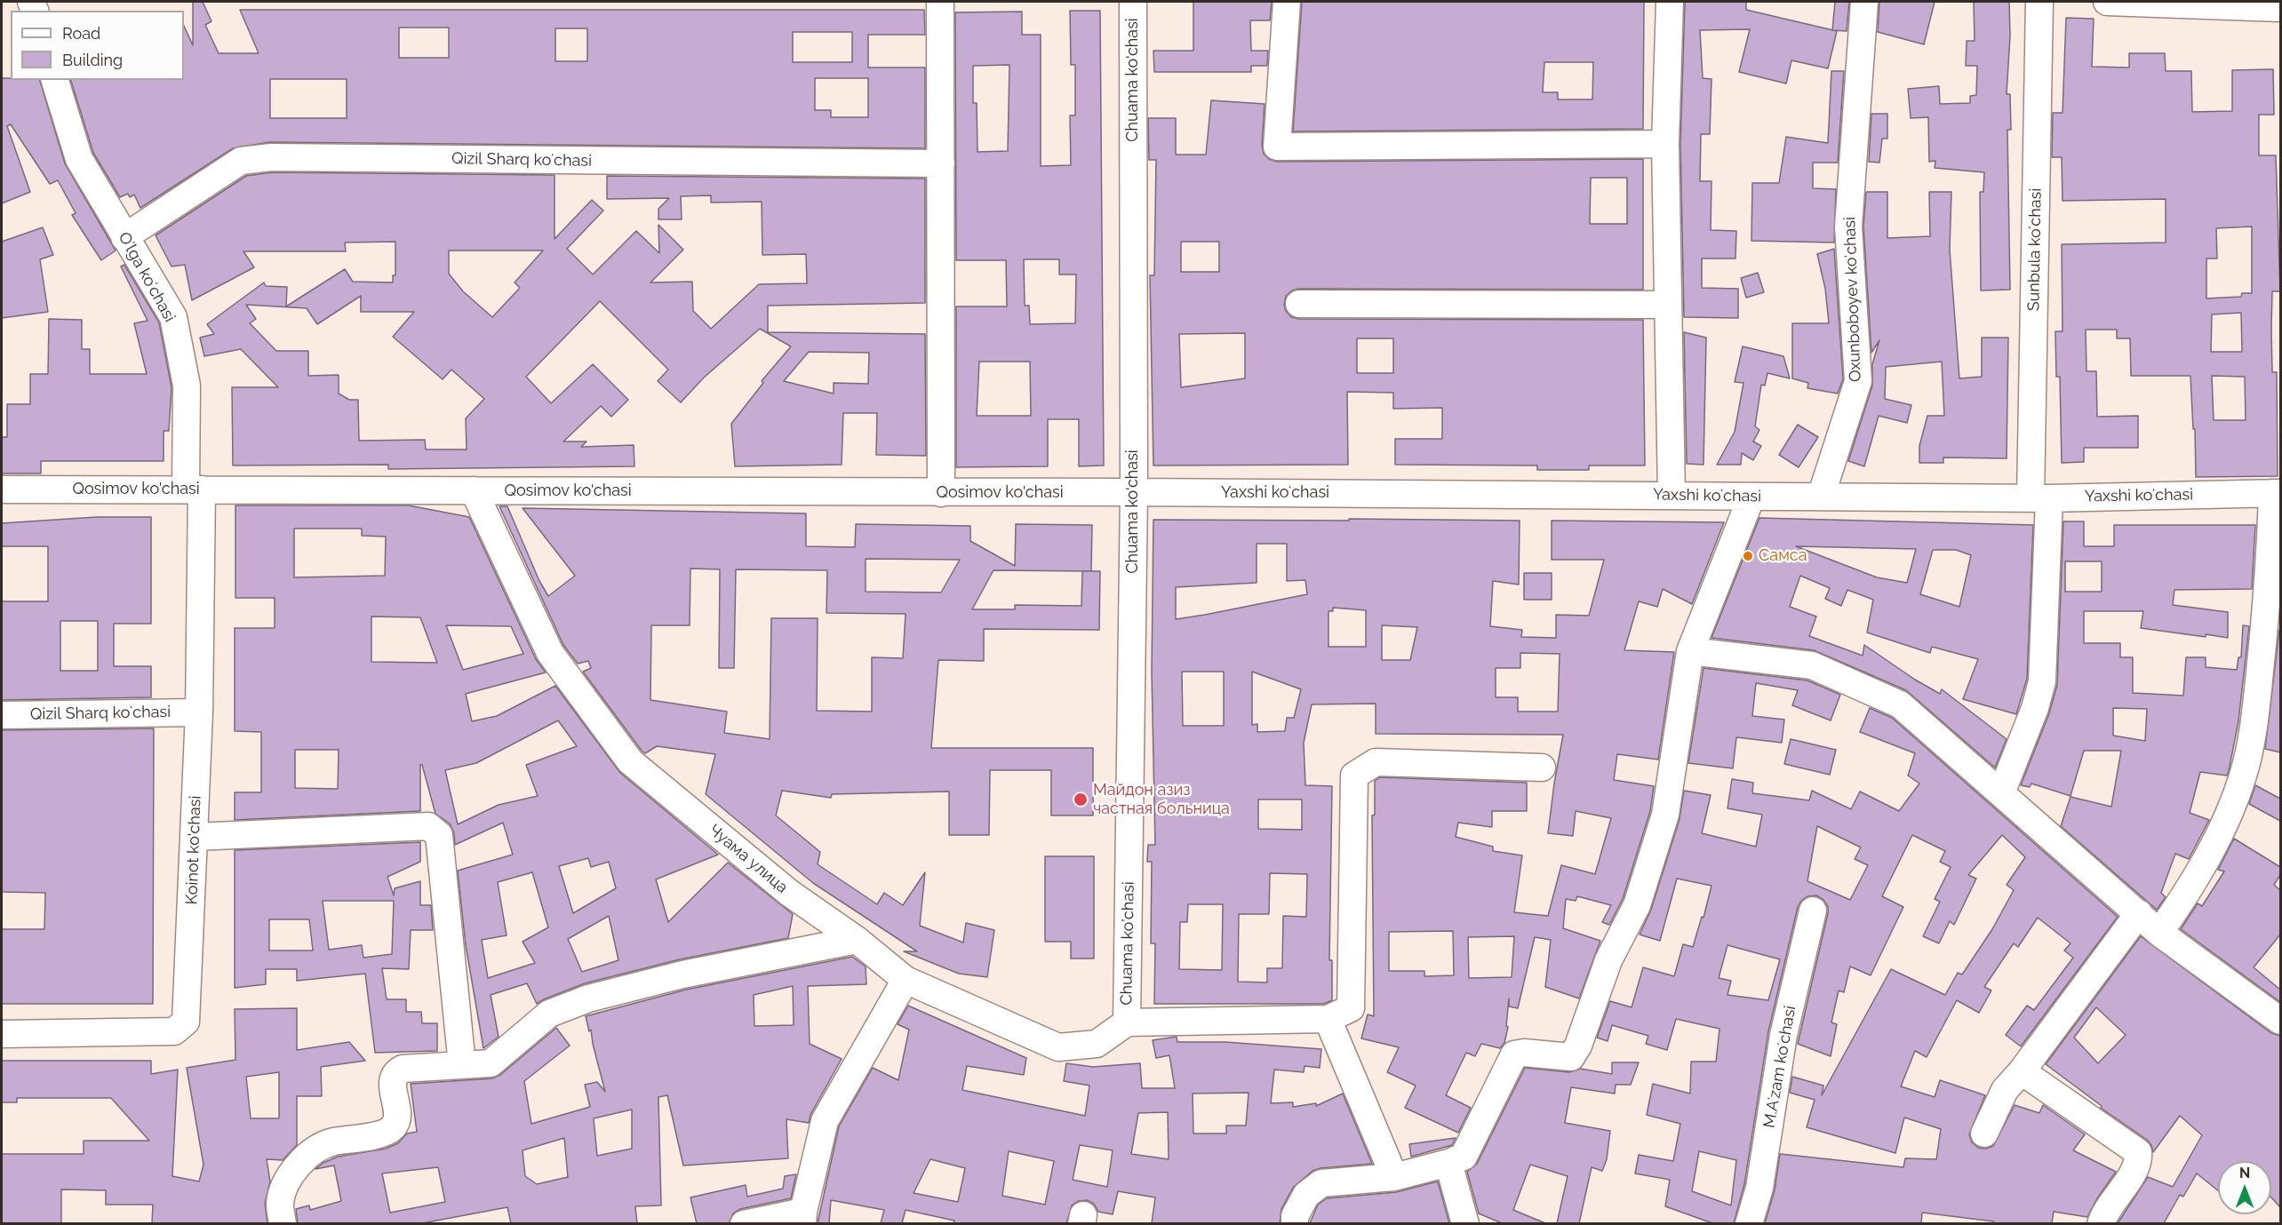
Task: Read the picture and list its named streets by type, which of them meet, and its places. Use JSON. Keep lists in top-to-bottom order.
{
  "streets": {
    "street": [
      "Chuama ko'chasi",
      "Qizil Sharq koʻchasi",
      "Sunbula koʻchasi",
      "Oʻlga koʻchasi",
      "Oxunboboyev koʻchasi",
      "Qosimov ko'chasi",
      "Yaxshi koʻchasi",
      "Koinot ko'chasi",
      "Чуама улица",
      "M.Aʻzam koʻchasi"
    ]
  },
  "crossings": [
    ["Chuama ko'chasi", "Qosimov ko'chasi"],
    ["Chuama ko'chasi", "Yaxshi koʻchasi"],
    ["Chuama ko'chasi", "Чуама улица"],
    ["Qizil Sharq koʻchasi", "Oʻlga koʻchasi"],
    ["Qizil Sharq koʻchasi", "Koinot ko'chasi"],
    ["Sunbula koʻchasi", "Yaxshi koʻchasi"],
    ["Oʻlga koʻchasi", "Qosimov ko'chasi"],
    ["Oʻlga koʻchasi", "Koinot ko'chasi"],
    ["Oxunboboyev koʻchasi", "Yaxshi koʻchasi"],
    ["Qosimov ko'chasi", "Yaxshi koʻchasi"],
    ["Qosimov ko'chasi", "Koinot ko'chasi"],
    ["Qosimov ko'chasi", "Чуама улица"]
  ],
  "places": ["Самса", "Майдон азиз частная больница"],
  "legend": ["Road", "Building"],
  "north": "top"
}
